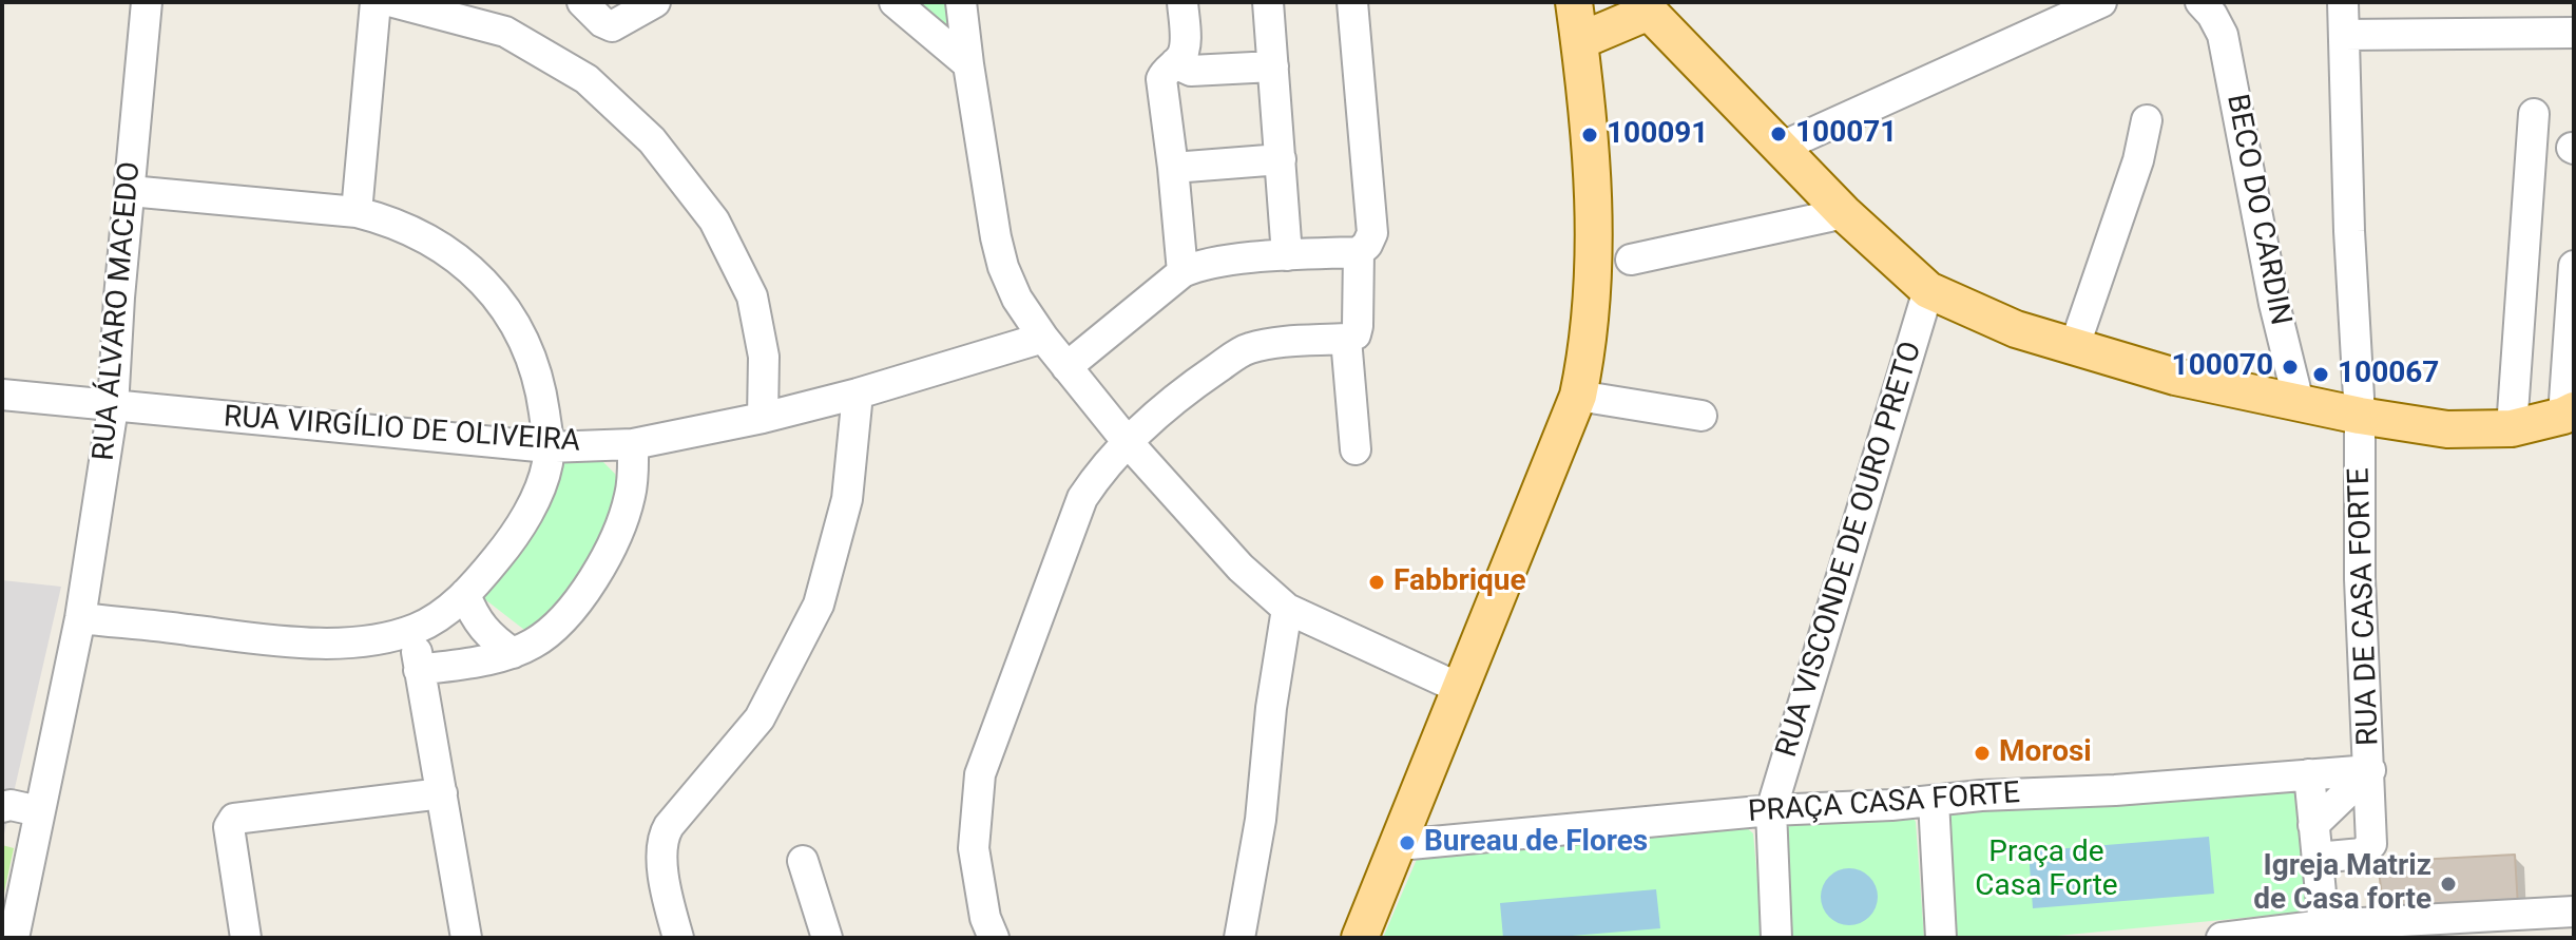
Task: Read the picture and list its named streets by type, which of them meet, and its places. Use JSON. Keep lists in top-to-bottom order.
{
  "streets": {
    "street": [
      "BECO DO CARDIN",
      "RUA ÁLVARO MACEDO",
      "RUA VIRGÍLIO DE OLIVEIRA",
      "RUA VISCONDE DE OURO PRETO",
      "RUA DE CASA FORTE",
      "PRAÇA CASA FORTE"
    ]
  },
  "crossings": [
    ["RUA ÁLVARO MACEDO", "RUA VIRGÍLIO DE OLIVEIRA"],
    ["RUA VISCONDE DE OURO PRETO", "PRAÇA CASA FORTE"],
    ["RUA DE CASA FORTE", "PRAÇA CASA FORTE"]
  ],
  "parks": ["Praça de Casa Forte"],
  "places": [
    "100071",
    "100091",
    "100070",
    "100067",
    "Fabbrique",
    "Morosi",
    "Bureau de Flores",
    "Igreja Matriz de Casa forte"
  ]
}
